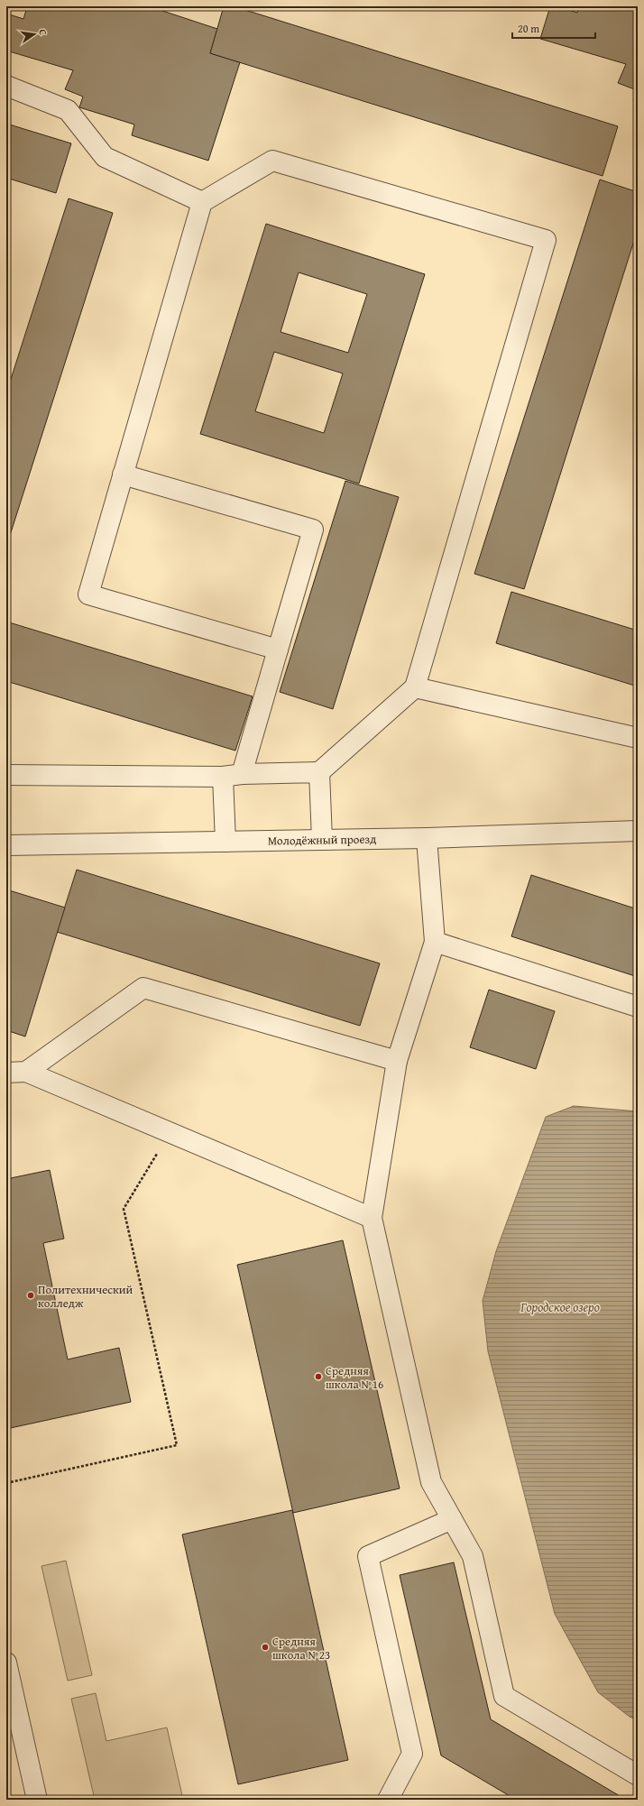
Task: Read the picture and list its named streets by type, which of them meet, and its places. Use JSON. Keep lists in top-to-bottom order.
{
  "streets": {
    "street": ["Молодёжный проезд"]
  },
  "water": ["Городское озеро"],
  "places": ["Политехнический колледж", "Средняя школа №16", "Средняя школа №23"],
  "scale_bar": "20 m",
  "north": "right"
}
